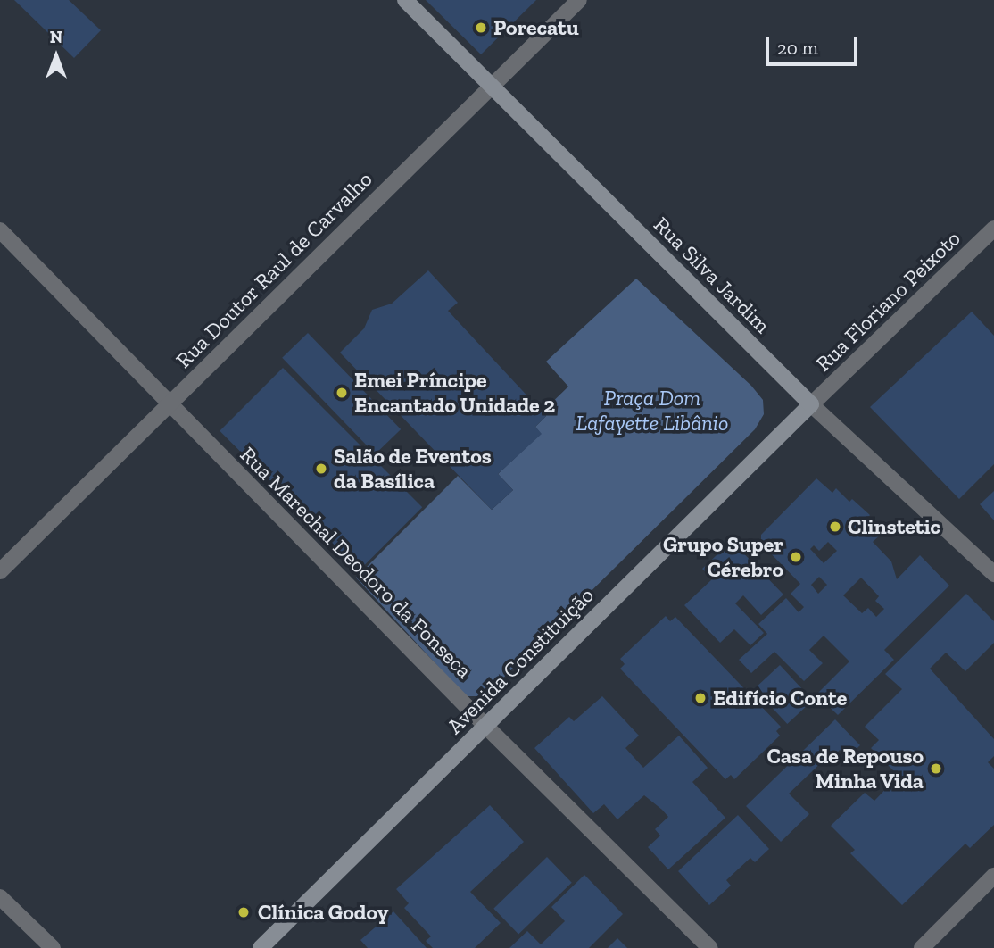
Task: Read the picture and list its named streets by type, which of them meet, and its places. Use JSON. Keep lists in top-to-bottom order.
{
  "streets": {
    "street": [
      "Rua Doutor Raul de Carvalho",
      "Rua Silva Jardim",
      "Rua Floriano Peixoto",
      "Rua Marechal Deodoro da Fonseca",
      "Avenida Constituição"
    ]
  },
  "crossings": [
    ["Rua Doutor Raul de Carvalho", "Rua Silva Jardim"],
    ["Rua Doutor Raul de Carvalho", "Rua Marechal Deodoro da Fonseca"],
    ["Rua Silva Jardim", "Rua Floriano Peixoto"],
    ["Rua Silva Jardim", "Avenida Constituição"],
    ["Rua Floriano Peixoto", "Avenida Constituição"],
    ["Rua Marechal Deodoro da Fonseca", "Avenida Constituição"]
  ],
  "parks": ["Praça Dom Lafayette Libânio"],
  "places": [
    "Porecatu",
    "Emei Príncipe Encantado Unidade 2",
    "Salão de Eventos da Basílica",
    "Clinstetic",
    "Grupo Super Cérebro",
    "Edifício Conte",
    "Casa de Repouso Minha Vida",
    "Clínica Godoy"
  ],
  "scale_bar": "20 m",
  "north": "top"
}
